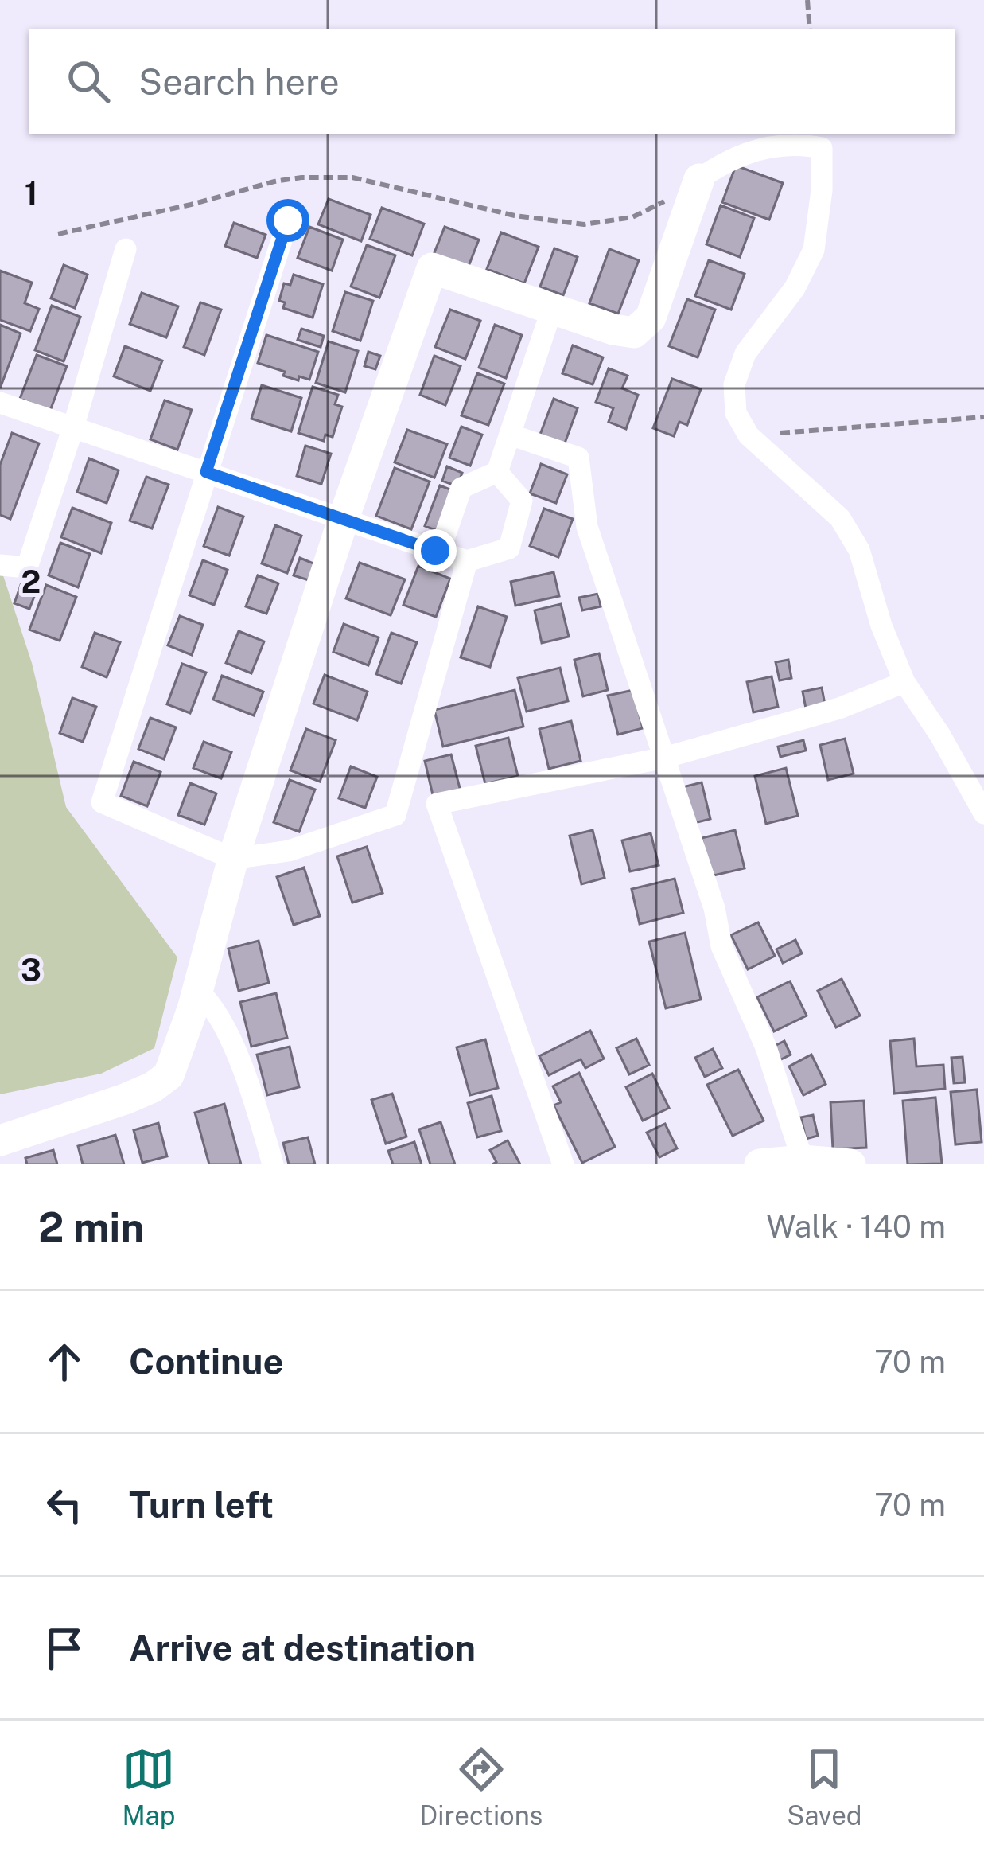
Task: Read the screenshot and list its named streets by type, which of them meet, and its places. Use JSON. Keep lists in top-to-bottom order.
{
  "page": {
    "search": "Search here",
    "heading": ["2 min", "Walk · 140 m"],
    "list": [
      ["Continue", "70 m"],
      ["Turn left", "70 m"],
      "Arrive at destination"
    ],
    "nav": ["Map", "Directions", "Saved"]
  },
  "grid": {
    "rows": ["1", "2", "3"]
  }
}
